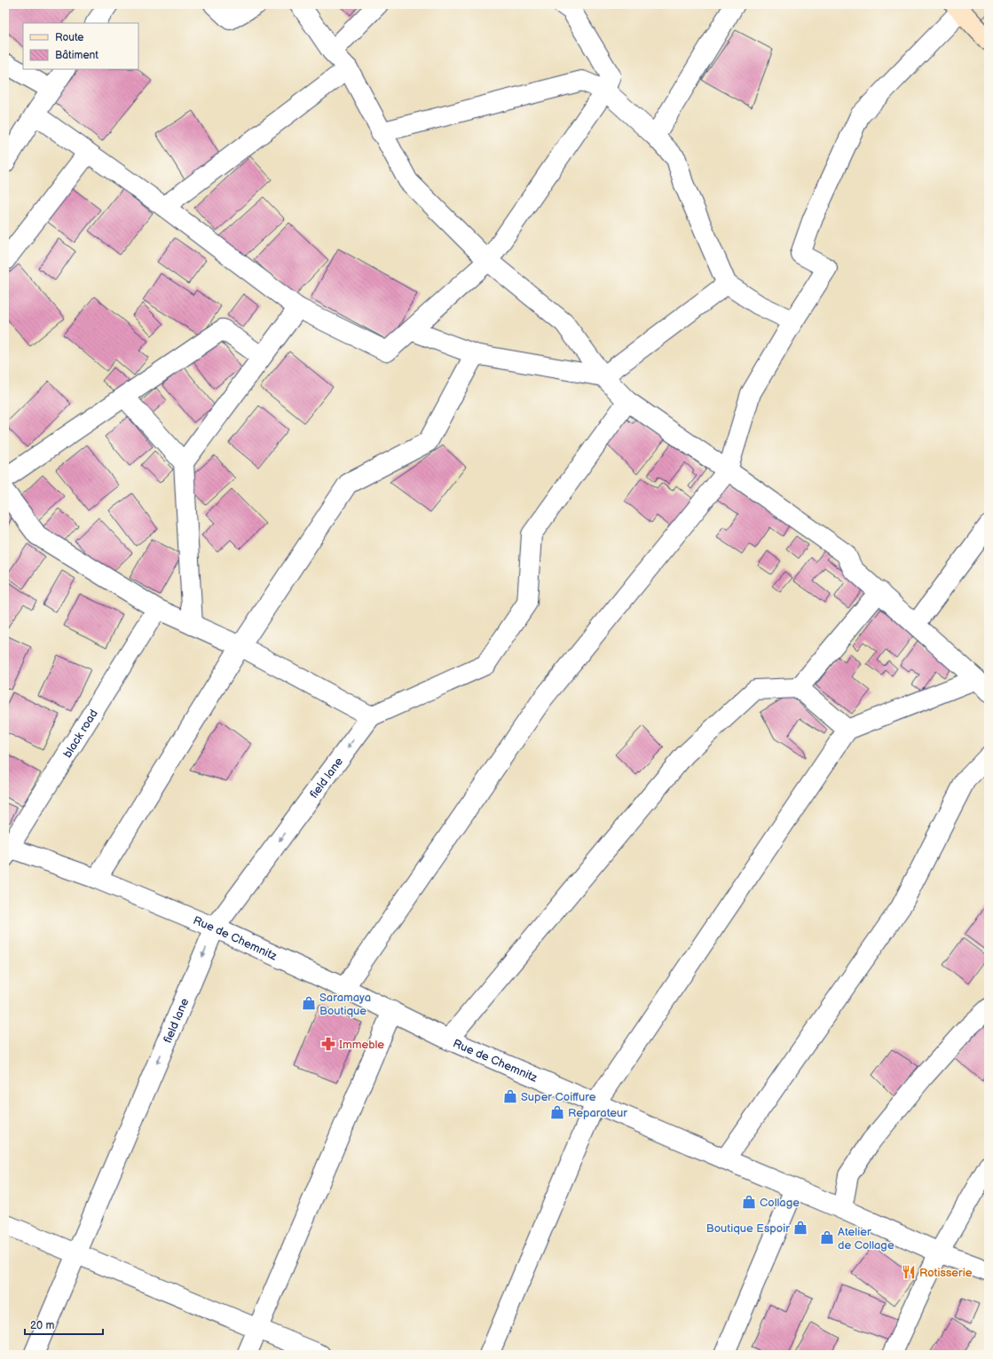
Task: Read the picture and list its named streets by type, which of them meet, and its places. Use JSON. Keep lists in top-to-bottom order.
{
  "streets": {
    "street": ["black road", "field lane", "Rue de Chemnitz"]
  },
  "crossings": [
    ["black road", "Rue de Chemnitz"],
    ["field lane", "Rue de Chemnitz"]
  ],
  "places": {
    "shop": [
      "Saramaya Boutique",
      "Super Coiffure",
      "Reparateur",
      "Collage",
      "Boutique Espoir",
      "Atelier de Collage"
    ],
    "pharmacy": ["Immeble"],
    "restaurant": ["Rotisserie"]
  },
  "legend": ["Route", "Bâtiment"],
  "scale_bar": "20 m"
}
